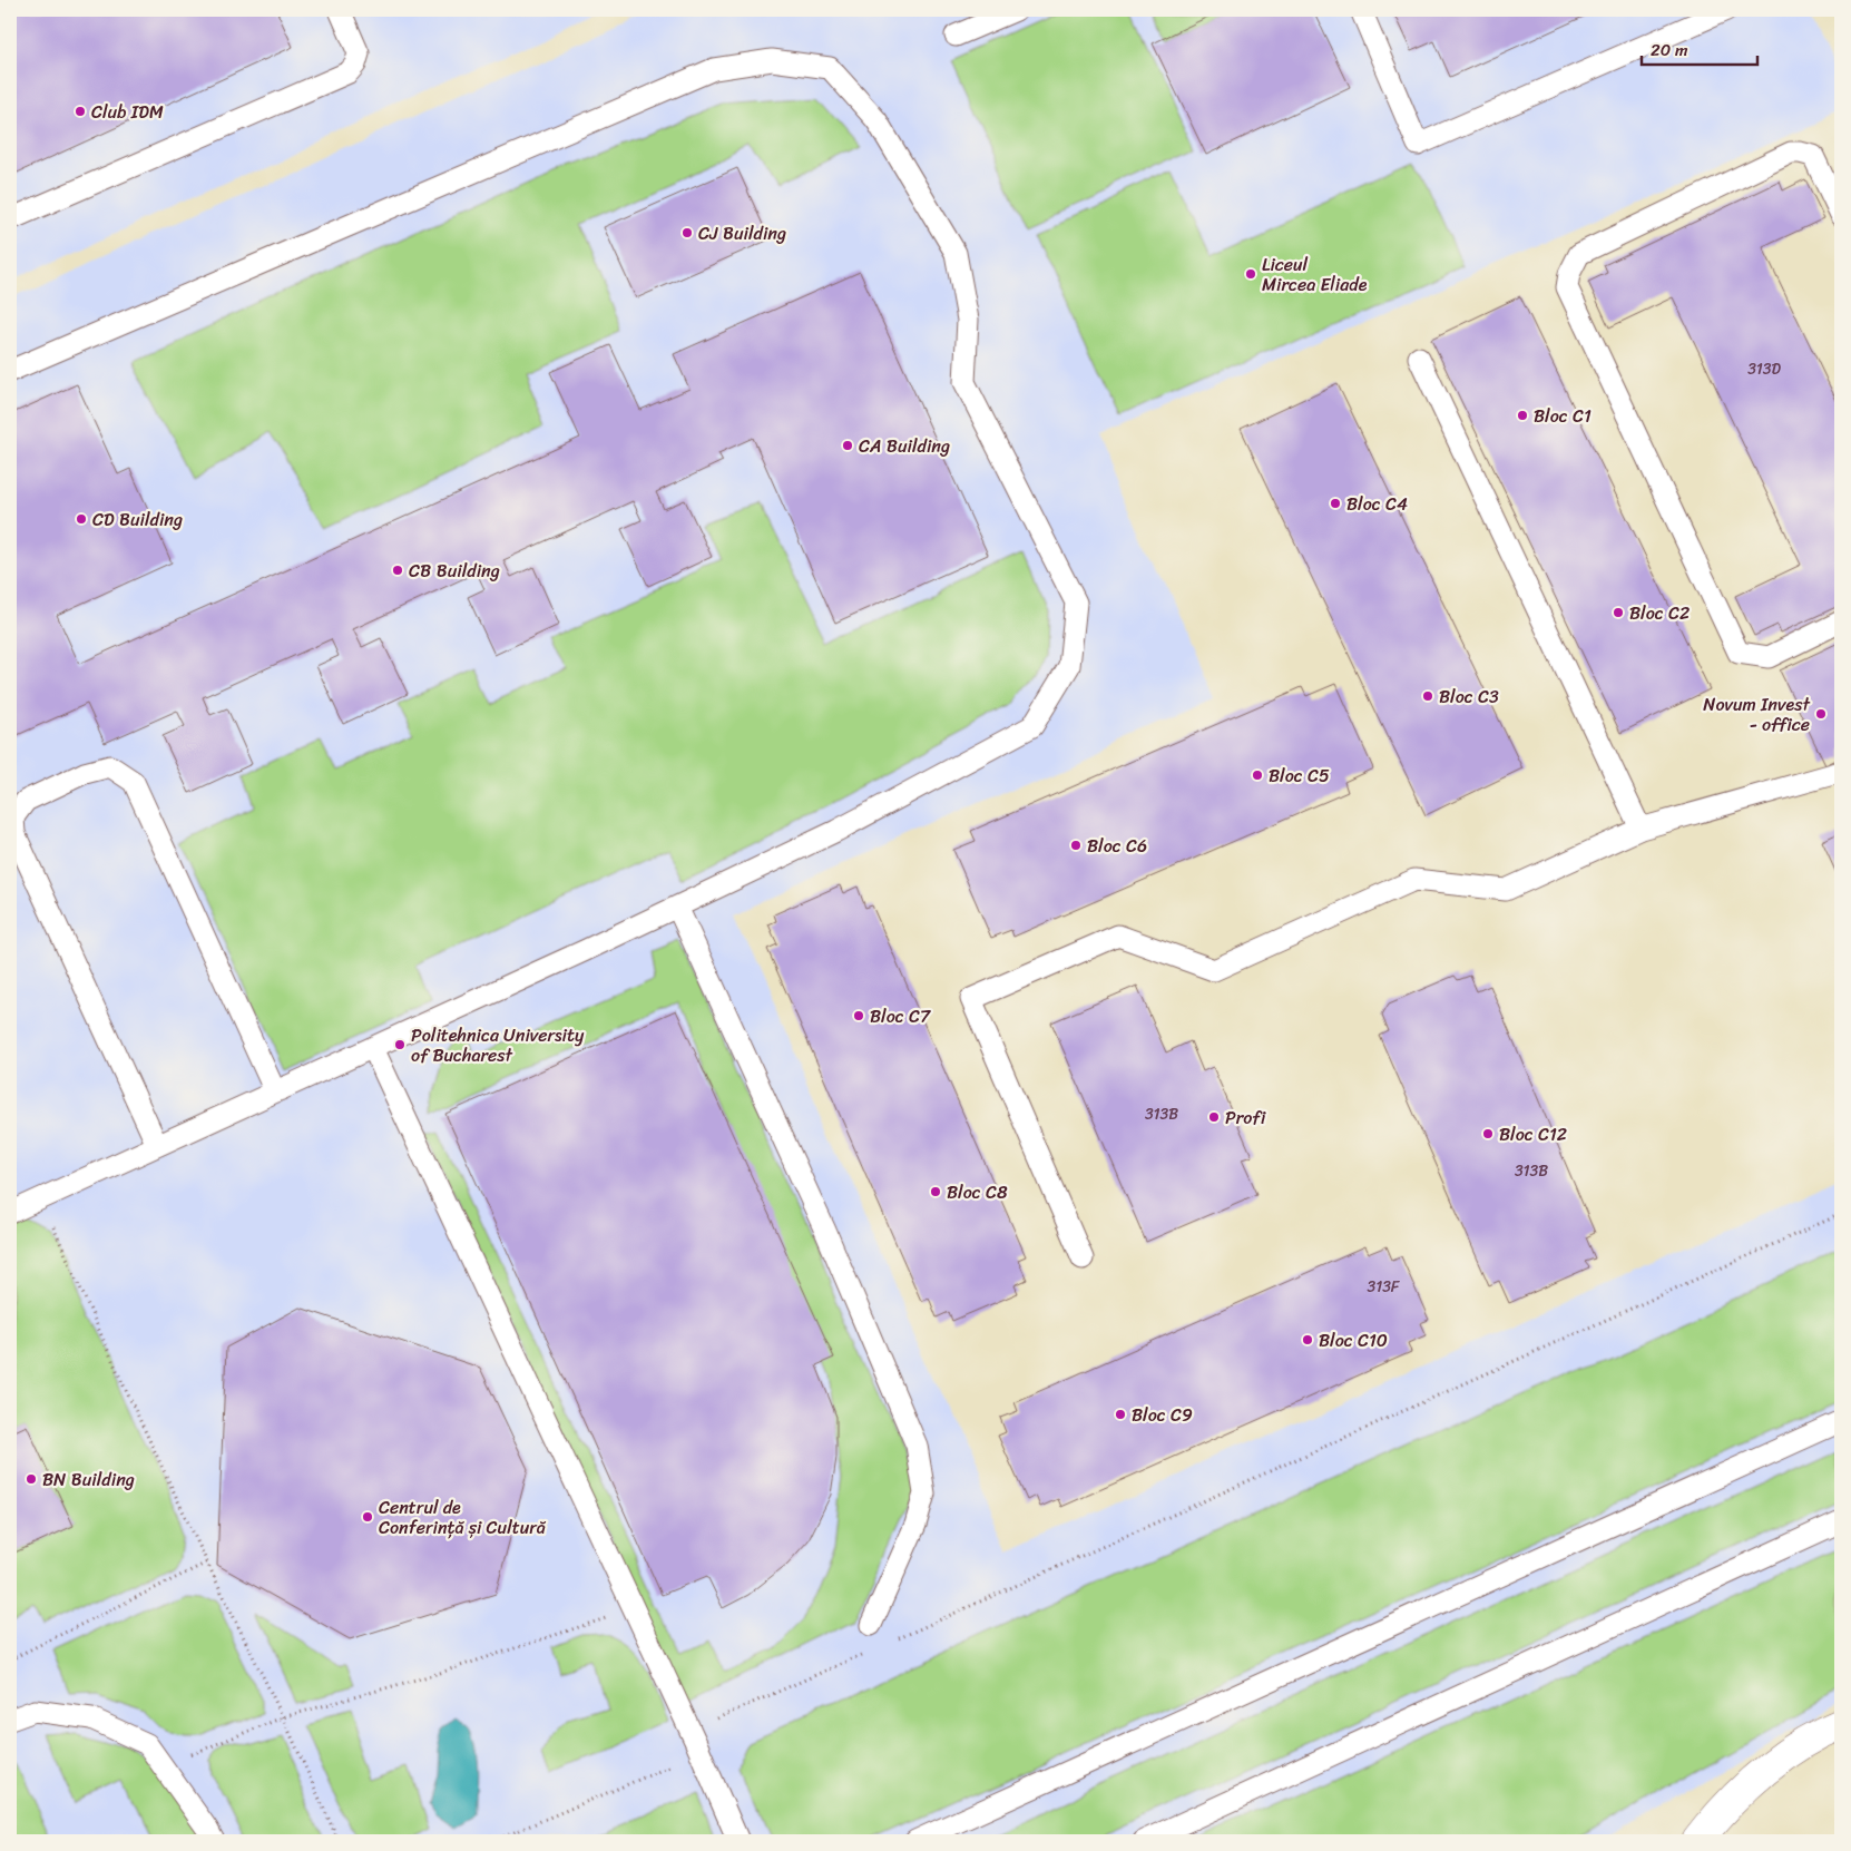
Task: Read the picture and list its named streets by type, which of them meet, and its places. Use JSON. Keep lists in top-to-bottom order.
{
  "places": [
    "Club IDM",
    "CJ Building",
    "Liceul Mircea Eliade",
    "Bloc C1",
    "CA Building",
    "Bloc C4",
    "CD Building",
    "CB Building",
    "Bloc C2",
    "Bloc C3",
    "Novum Invest - office",
    "Bloc C5",
    "Bloc C6",
    "Bloc C7",
    "Politehnica University of Bucharest",
    "Profi",
    "Bloc C12",
    "Bloc C8",
    "Bloc C10",
    "Bloc C9",
    "BN Building",
    "Centrul de Conferință și Cultură"
  ],
  "house_numbers": [
    "313D",
    "313B",
    "313B",
    "313F"
  ],
  "scale_bar": "20 m"
}
